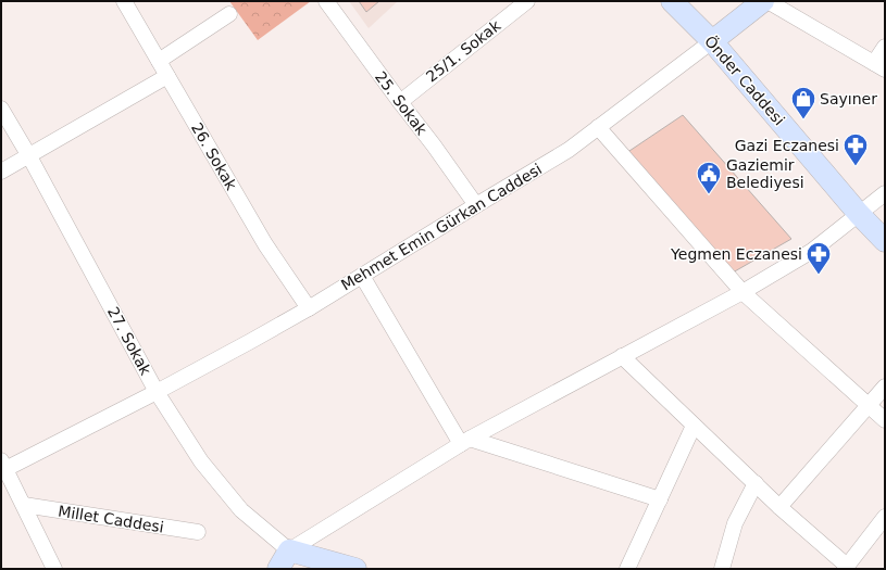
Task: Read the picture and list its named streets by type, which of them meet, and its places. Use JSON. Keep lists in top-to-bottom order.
{
  "streets": {
    "street": [
      "25/1. Sokak",
      "Önder Caddesi",
      "25. Sokak",
      "26. Sokak",
      "Mehmet Emin Gürkan Caddesi",
      "27. Sokak",
      "Millet Caddesi"
    ]
  },
  "crossings": [
    ["25/1. Sokak", "25. Sokak"],
    ["Önder Caddesi", "Mehmet Emin Gürkan Caddesi"],
    ["25. Sokak", "Mehmet Emin Gürkan Caddesi"],
    ["26. Sokak", "Mehmet Emin Gürkan Caddesi"],
    ["Mehmet Emin Gürkan Caddesi", "27. Sokak"]
  ],
  "places": {
    "shop": ["Sayıner"],
    "pharmacy": ["Gazi Eczanesi", "Yegmen Eczanesi"],
    "public building": ["Gaziemir Belediyesi"]
  }
}
